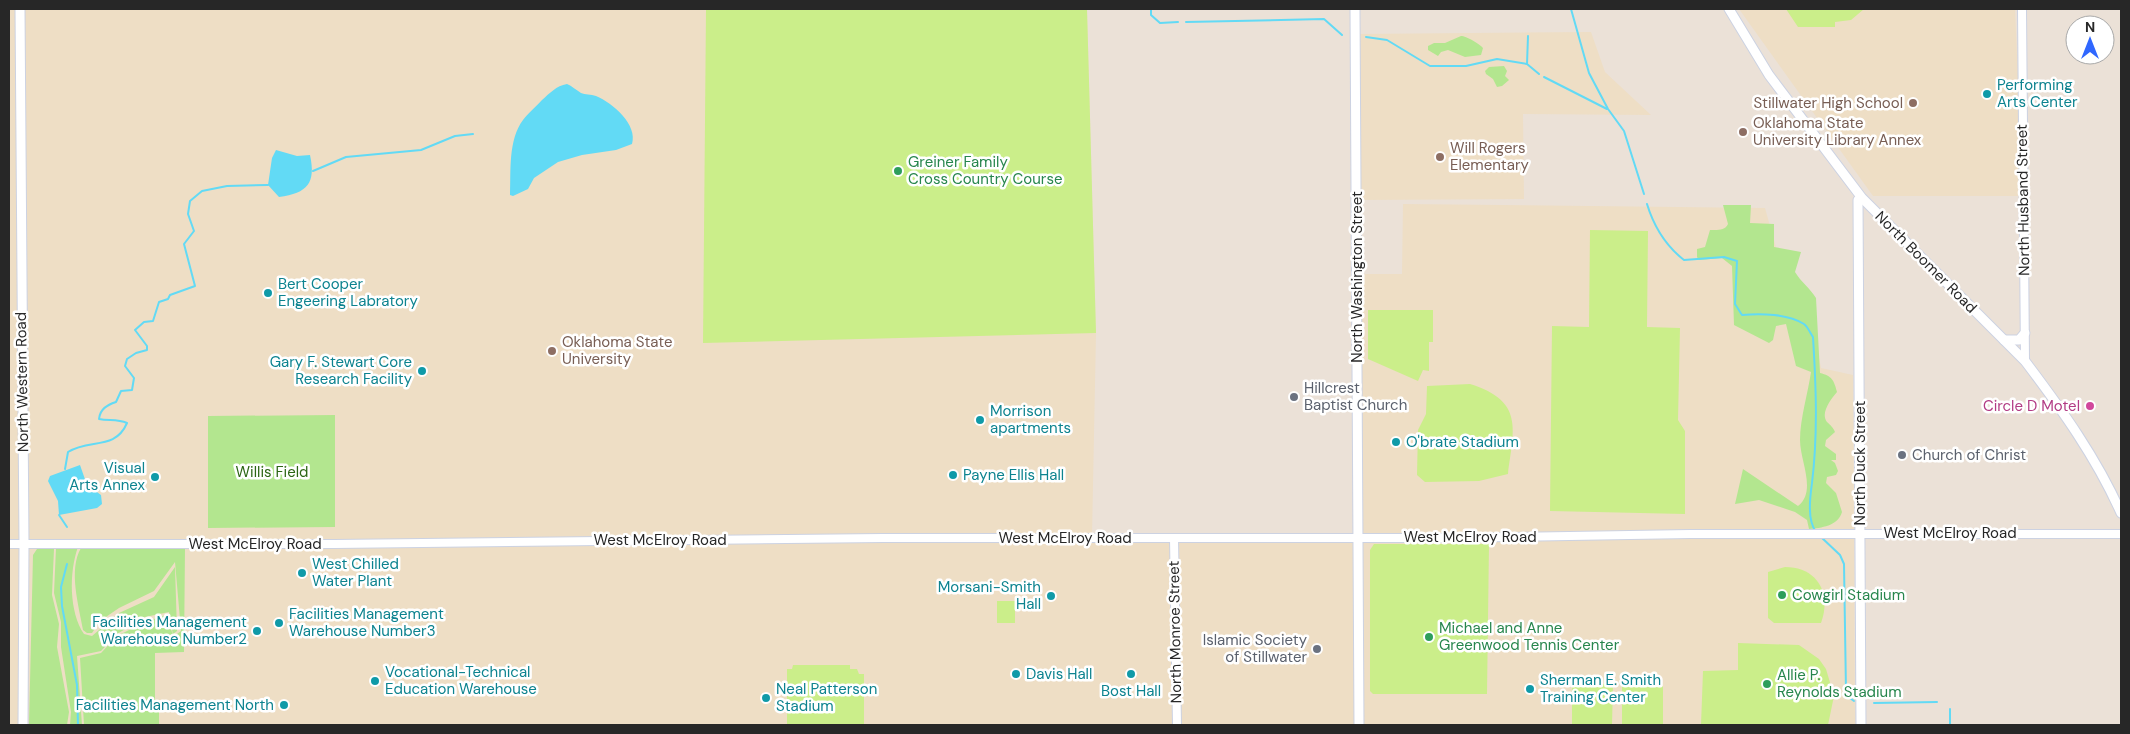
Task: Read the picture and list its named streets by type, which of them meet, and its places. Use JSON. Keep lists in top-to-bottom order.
{
  "streets": {
    "main road": [
      "North Boomer Road",
      "North Washington Street",
      "North Western Road",
      "North Duck Street"
    ],
    "street": ["North Husband Street", "West McElroy Road", "North Monroe Street"]
  },
  "crossings": [
    ["North Husband Street", "North Boomer Road"],
    ["North Washington Street", "West McElroy Road"],
    ["North Western Road", "West McElroy Road"],
    ["North Duck Street", "West McElroy Road"],
    ["West McElroy Road", "North Monroe Street"]
  ],
  "parks": ["Willis Field"],
  "places": [
    "Performing Arts Center",
    "Stillwater High School",
    "Oklahoma State University Library Annex",
    "Will Rogers Elementary",
    "Greiner Family Cross Country Course",
    "Bert Cooper Engeering Labratory",
    "Oklahoma State University",
    "Gary F. Stewart Core Research Facility",
    "Hillcrest Baptist Church",
    "Circle D Motel",
    "Morrison apartments",
    "O'brate Stadium",
    "Church of Christ",
    "Payne Ellis Hall",
    "Visual Arts Annex",
    "West Chilled Water Plant",
    "Cowgirl Stadium",
    "Morsani-Smith Hall",
    "Facilities Management Warehouse Number3",
    "Facilities Management Warehouse Number2",
    "Michael and Anne Greenwood Tennis Center",
    "Islamic Society of Stillwater",
    "Davis Hall",
    "Bost Hall",
    "Vocational-Technical Education Warehouse",
    "Allie P. Reynolds Stadium",
    "Sherman E. Smith Training Center",
    "Neal Patterson Stadium",
    "Facilities Management North"
  ],
  "north": "top"
}
